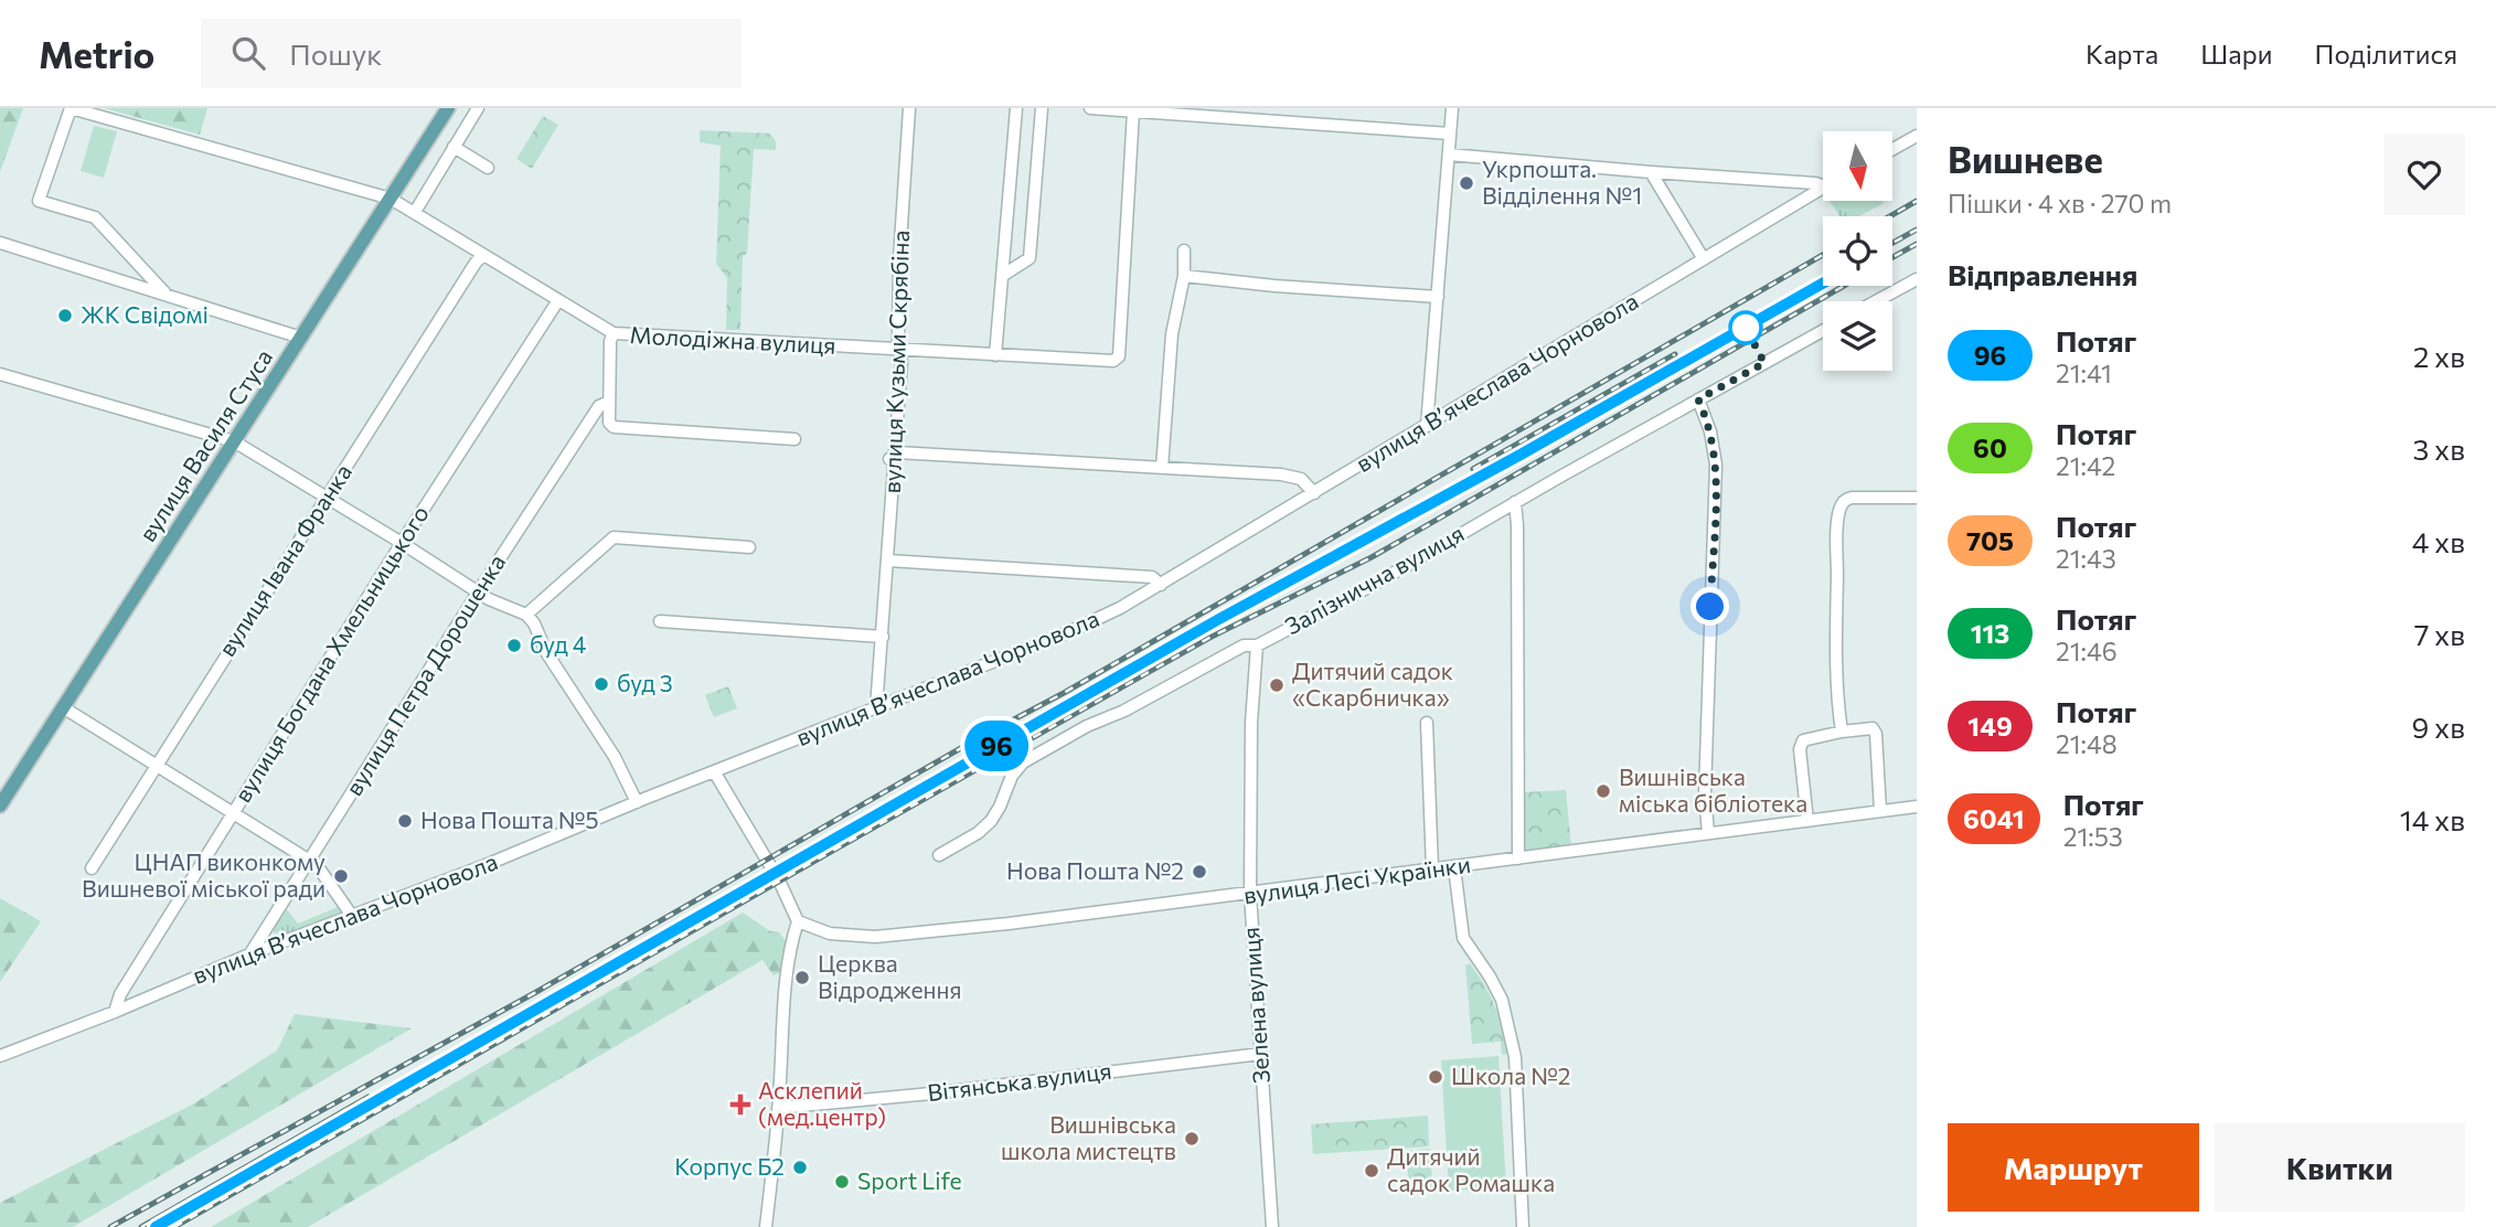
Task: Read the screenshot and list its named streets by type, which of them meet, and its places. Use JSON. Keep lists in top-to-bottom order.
{
  "streets": {
    "main road": ["вулиця Василя Стуса"],
    "street": [
      "Молодіжна вулиця",
      "вулиця Кузьми Скрябіна",
      "вулиця Вʼячеслава Чорновола",
      "вулиця Івана Франка",
      "Залізнична вулиця",
      "вулиця Богдана Хмельницького",
      "вулиця Петра Дорошенка",
      "вулиця Лесі Українки",
      "Зелена вулиця",
      "Вітянська вулиця"
    ]
  },
  "crossings": [
    ["Молодіжна вулиця", "вулиця Кузьми Скрябіна"],
    ["Молодіжна вулиця", "вулиця Василя Стуса"],
    ["Молодіжна вулиця", "вулиця Івана Франка"],
    ["Молодіжна вулиця", "вулиця Богдана Хмельницького"],
    ["вулиця Кузьми Скрябіна", "вулиця Вʼячеслава Чорновола"],
    ["вулиця Вʼячеслава Чорновола", "вулиця Богдана Хмельницького"],
    ["вулиця Вʼячеслава Чорновола", "вулиця Петра Дорошенка"],
    ["Залізнична вулиця", "Зелена вулиця"],
    ["вулиця Лесі Українки", "Зелена вулиця"],
    ["Зелена вулиця", "Вітянська вулиця"]
  ],
  "places": {
    "other": [
      "Укрпошта. Відділення №1",
      "ЖК Свідомі",
      "буд 4",
      "буд 3",
      "Дитячий садок «Скарбничка»",
      "Вишнівська міська бібліотека",
      "Нова Пошта №5",
      "Нова Пошта №2",
      "ЦНАП виконкому Вишневої міської ради",
      "Церква Відродження",
      "Школа №2",
      "Вишнівська школа мистецтв",
      "Корпус Б2",
      "Дитячий садок Ромашка",
      "Sport Life"
    ],
    "health": ["Асклепий (мед.центр)"]
  },
  "north": "bottom",
  "page": {
    "header": "Metrio",
    "search": "Пошук",
    "nav": ["Карта", "Шари", "Поділитися"],
    "on_map": "96",
    "heading": [
      ["Вишневе", "Пішки · 4 хв · 270 m"],
      "Відправлення"
    ],
    "list": [
      {
        "mark": "96",
        "name": "Потяг",
        "note": "21:41",
        "value": "2 хв"
      },
      {
        "mark": "60",
        "name": "Потяг",
        "note": "21:42",
        "value": "3 хв"
      },
      {
        "mark": "705",
        "name": "Потяг",
        "note": "21:43",
        "value": "4 хв"
      },
      {
        "mark": "113",
        "name": "Потяг",
        "note": "21:46",
        "value": "7 хв"
      },
      {
        "mark": "149",
        "name": "Потяг",
        "note": "21:48",
        "value": "9 хв"
      },
      {
        "mark": "6041",
        "name": "Потяг",
        "note": "21:53",
        "value": "14 хв"
      }
    ],
    "buttons": ["Маршрут", "Квитки"]
  }
}
